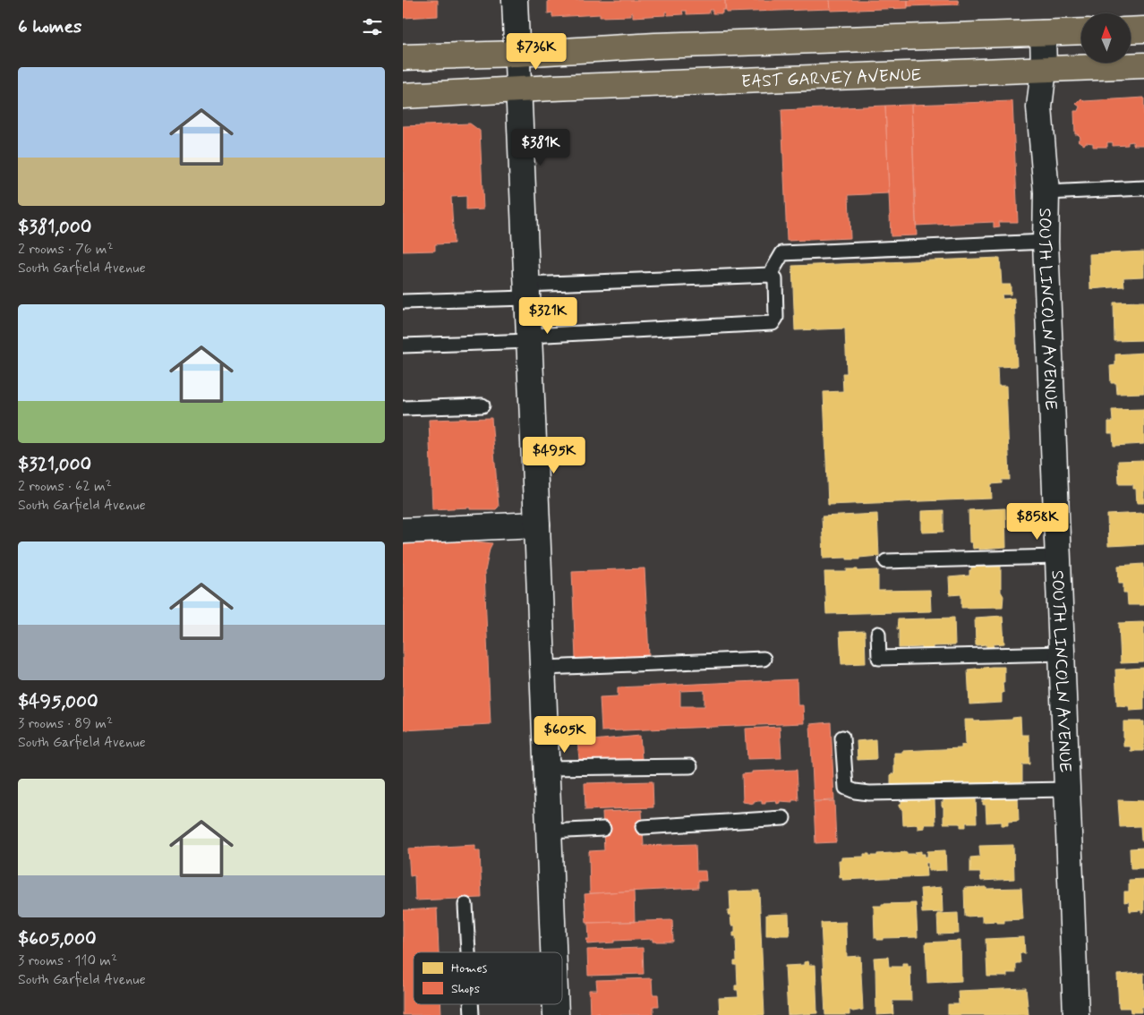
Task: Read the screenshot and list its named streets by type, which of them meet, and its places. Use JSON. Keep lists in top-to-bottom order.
{
  "streets": {
    "main road": ["EAST GARVEY AVENUE"],
    "street": ["SOUTH LINCOLN AVENUE"]
  },
  "crossings": [
    ["EAST GARVEY AVENUE", "SOUTH LINCOLN AVENUE"]
  ],
  "legend": ["Homes", "Shops"],
  "north": "top",
  "page": {
    "heading": "6 homes",
    "price": [
      "$736K",
      "$381K",
      "$321K",
      "$495K",
      "$858K",
      "$605K"
    ],
    "list": [
      {
        "name": "$381,000",
        "note": "2 rooms · 76 m² · South Garfield Avenue"
      },
      {
        "name": "$321,000",
        "note": "2 rooms · 62 m² · South Garfield Avenue"
      },
      {
        "name": "$495,000",
        "note": "3 rooms · 89 m² · South Garfield Avenue"
      },
      {
        "name": "$605,000",
        "note": "3 rooms · 110 m² · South Garfield Avenue"
      }
    ]
  }
}
